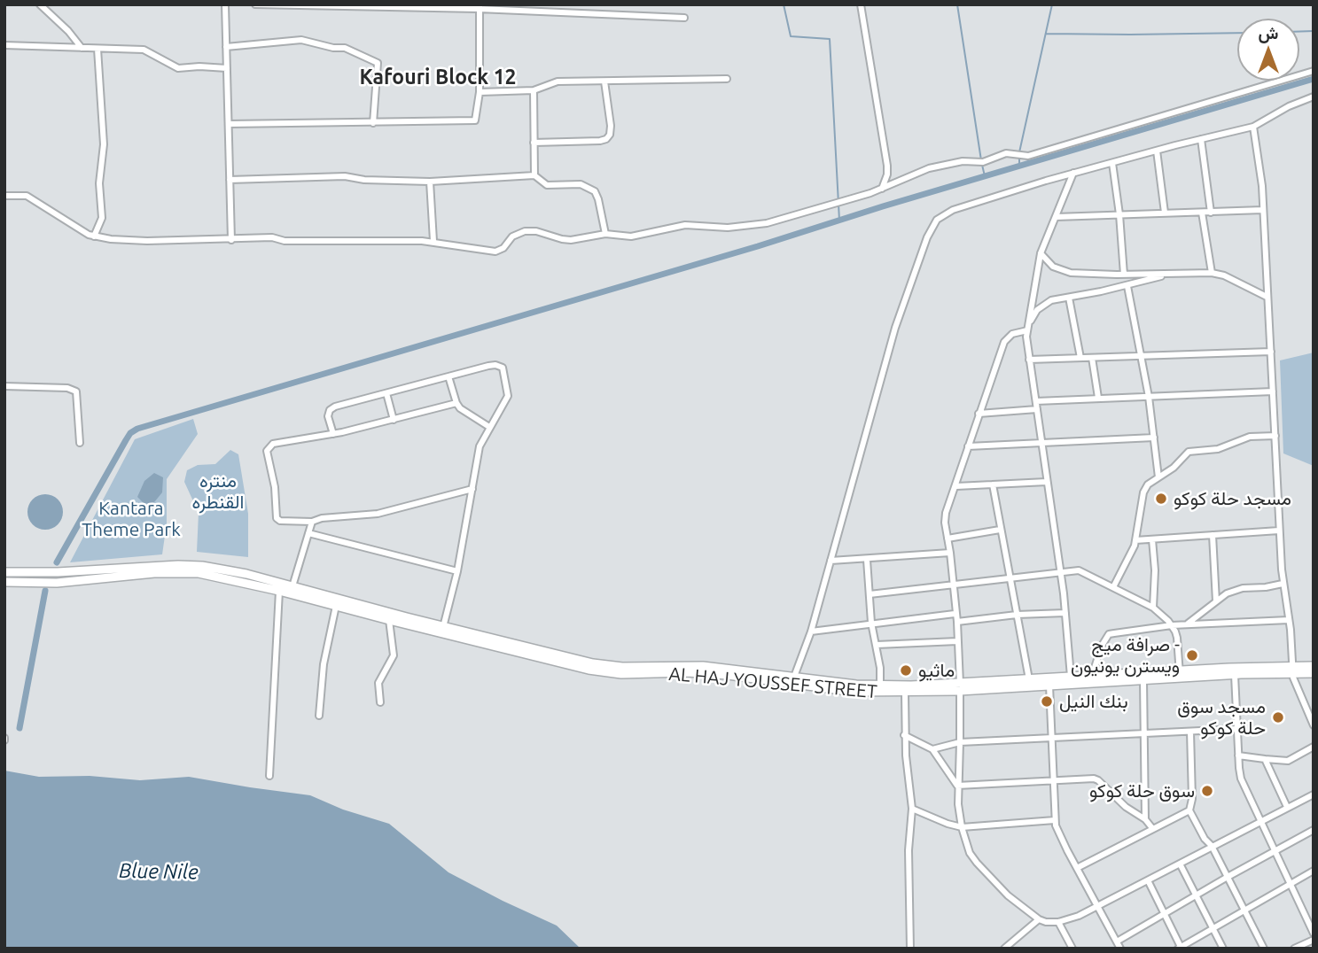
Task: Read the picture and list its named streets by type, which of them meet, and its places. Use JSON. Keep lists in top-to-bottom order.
{
  "streets": {
    "main road": ["AL HAJ YOUSSEF STREET"]
  },
  "districts": ["Kafouri Block 12"],
  "water": ["Blue Nile"],
  "parks": ["منتره القنطره", "Kantara Theme Park"],
  "places": [
    "مسجد حلة كوكو",
    "صرافة ميج - ويسترن يونيون",
    "ماثيو",
    "بنك النيل",
    "مسجد سوق حلة كوكو",
    "سوق حلة كوكو"
  ],
  "north": "top"
}
